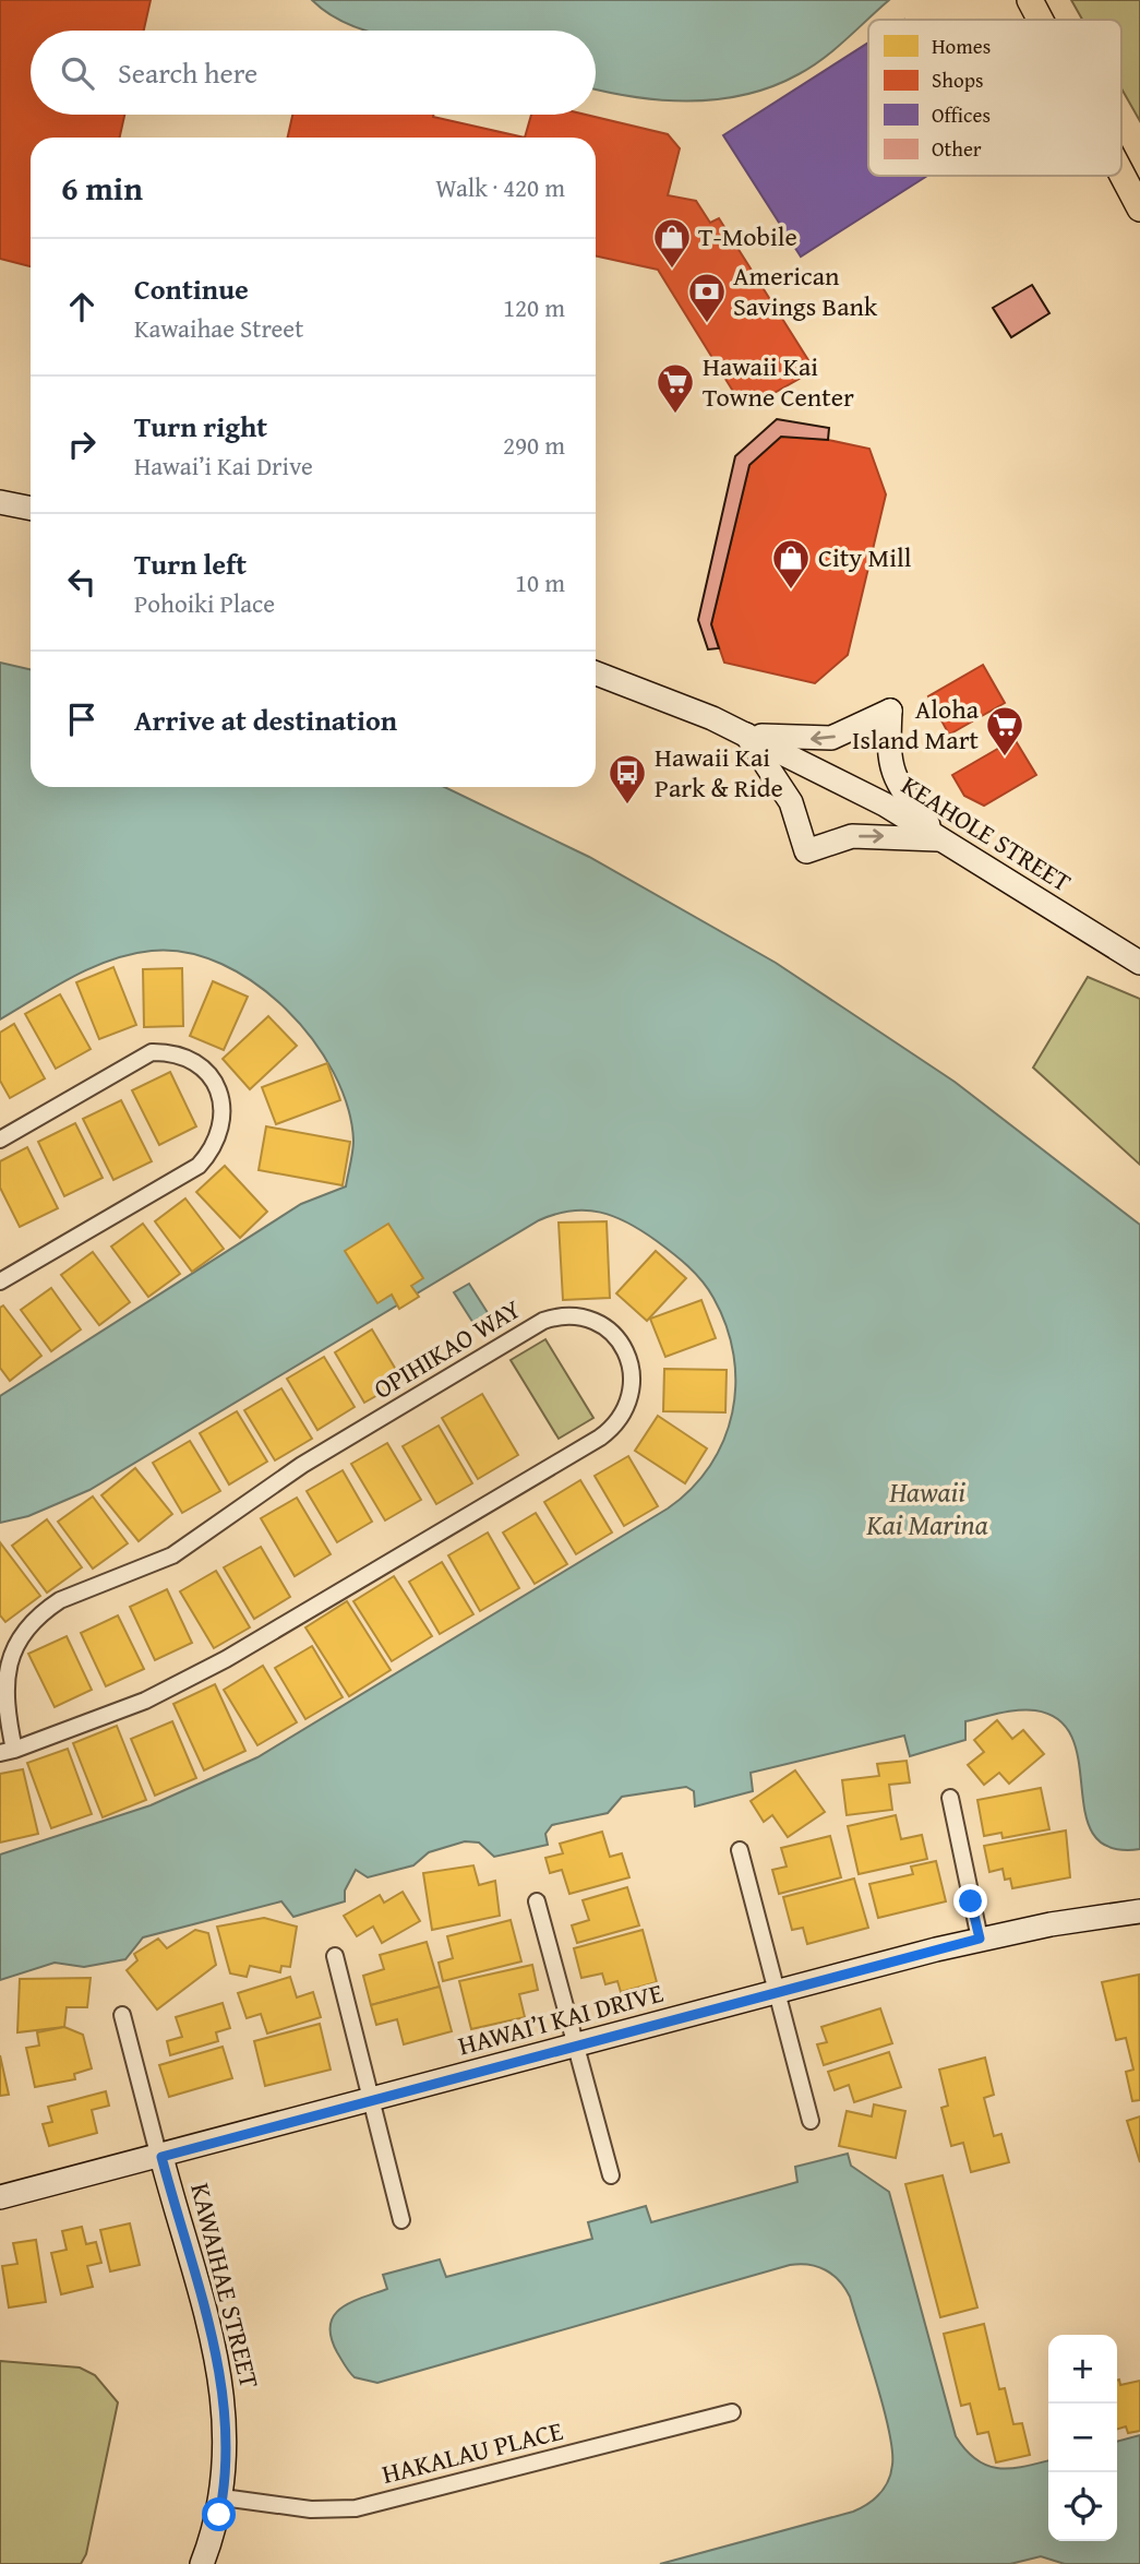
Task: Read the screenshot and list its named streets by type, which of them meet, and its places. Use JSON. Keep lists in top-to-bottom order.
{
  "streets": {
    "main road": ["KEAHOLE STREET", "HAWAI’I KAI DRIVE", "KAWAIHAE STREET"],
    "street": ["OPIHIKAO WAY", "HAKALAU PLACE"]
  },
  "crossings": [
    ["HAWAI’I KAI DRIVE", "KAWAIHAE STREET"],
    ["KAWAIHAE STREET", "HAKALAU PLACE"]
  ],
  "water": ["Hawaii Kai Marina"],
  "places": {
    "shop": ["T-Mobile", "City Mill"],
    "bank": ["American Savings Bank"],
    "supermarket": ["Hawaii Kai Towne Center", "Aloha Island Mart"],
    "bus stop": ["Hawaii Kai Park & Ride"]
  },
  "legend": [
    "Homes",
    "Shops",
    "Offices",
    "Other"
  ],
  "page": {
    "search": "Search here",
    "heading": ["6 min", "Walk · 420 m"],
    "list": [
      ["Continue", "Kawaihae Street", "120 m"],
      ["Turn right", "Hawai’i Kai Drive", "290 m"],
      ["Turn left", "Pohoiki Place", "10 m"],
      "Arrive at destination"
    ],
    "map_buttons": ["+", "−"]
  }
}
